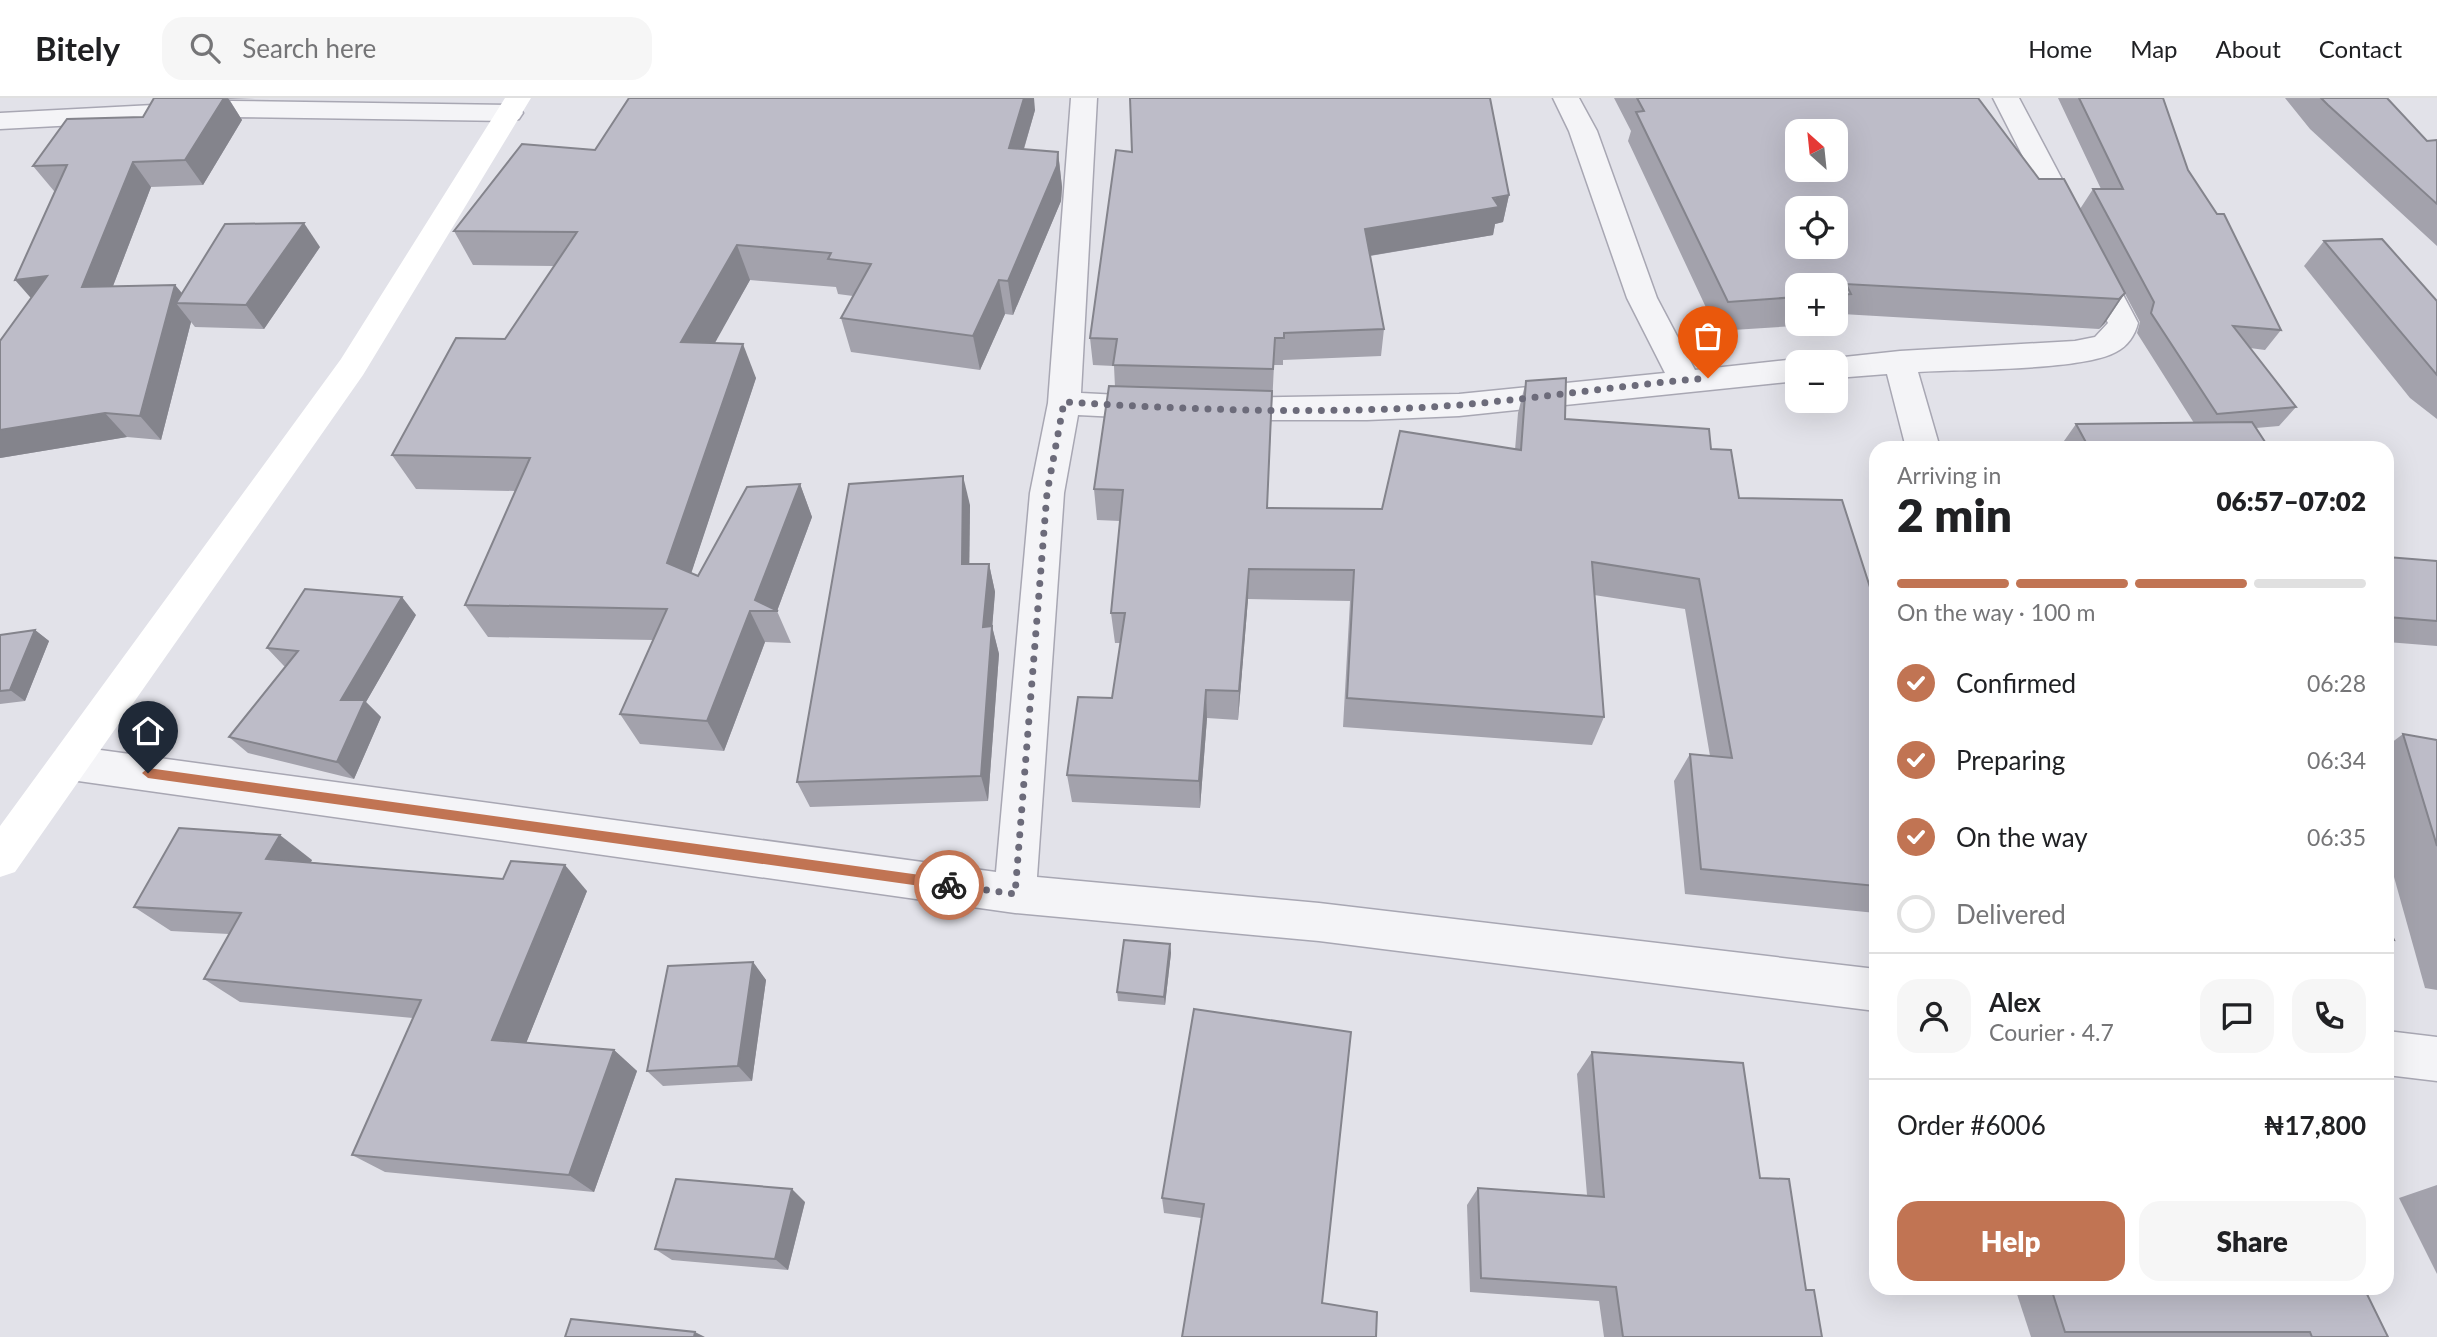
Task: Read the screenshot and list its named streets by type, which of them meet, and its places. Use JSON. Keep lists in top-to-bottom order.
{
  "north": "top left",
  "page": {
    "header": "Bitely",
    "search": "Search here",
    "nav": [
      "Home",
      "Map",
      "About",
      "Contact"
    ],
    "map_buttons": ["+", "−"],
    "heading": ["2 min", "Arriving in", "06:57–07:02"],
    "panel": [
      "Alex",
      "Courier · 4.7",
      "Order #6006",
      "₦17,800"
    ],
    "bar": "On the way · 100 m",
    "list": [
      ["Confirmed", "06:28"],
      ["Preparing", "06:34"],
      ["On the way", "06:35"],
      "Delivered"
    ],
    "buttons": ["Help", "Share"]
  }
}
